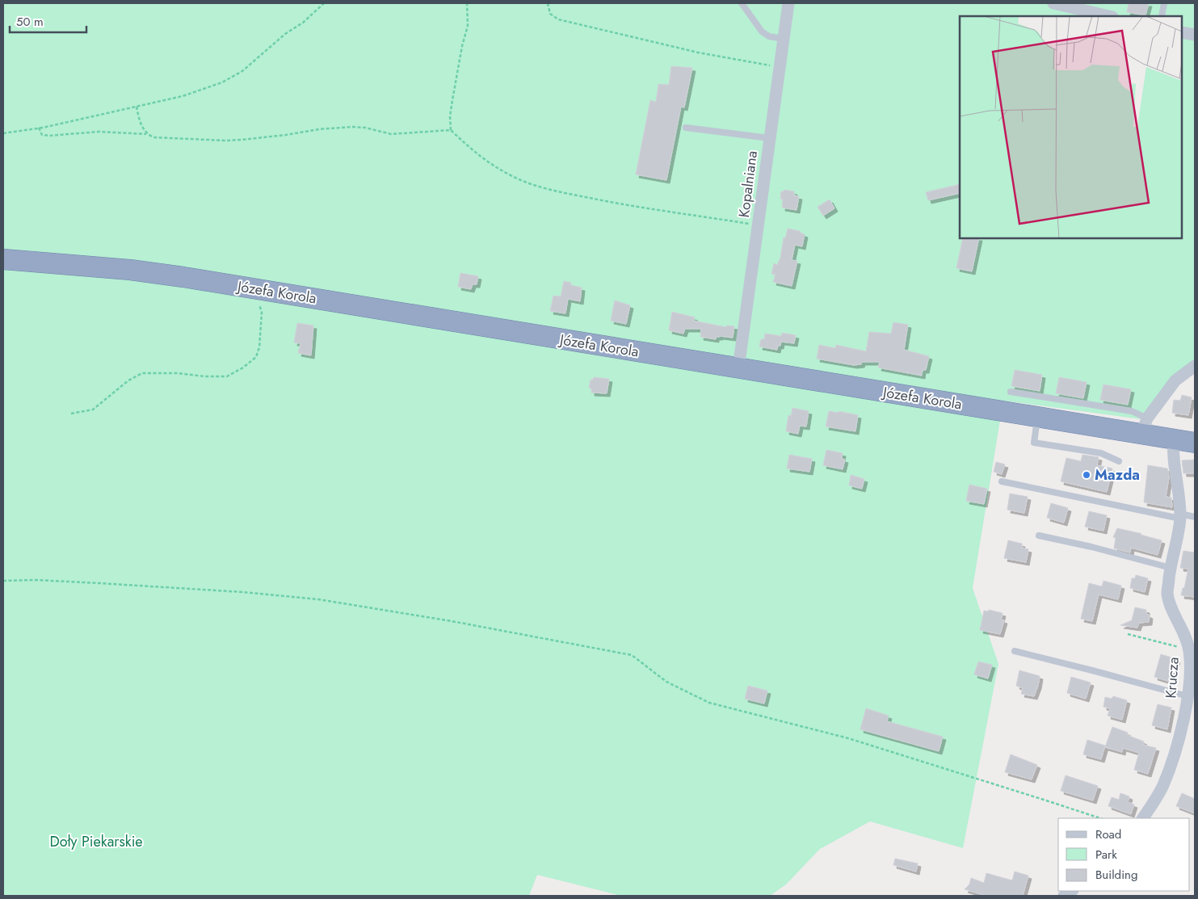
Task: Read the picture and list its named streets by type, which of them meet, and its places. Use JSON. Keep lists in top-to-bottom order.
{
  "streets": {
    "highway": ["Józefa Korola"],
    "street": ["Kopalniana", "Krucza"]
  },
  "crossings": [
    ["Kopalniana", "Józefa Korola"],
    ["Józefa Korola", "Krucza"]
  ],
  "parks": ["Doły Piekarskie"],
  "places": ["Mazda"],
  "legend": ["Road", "Park", "Building"],
  "scale_bar": "50 m"
}
